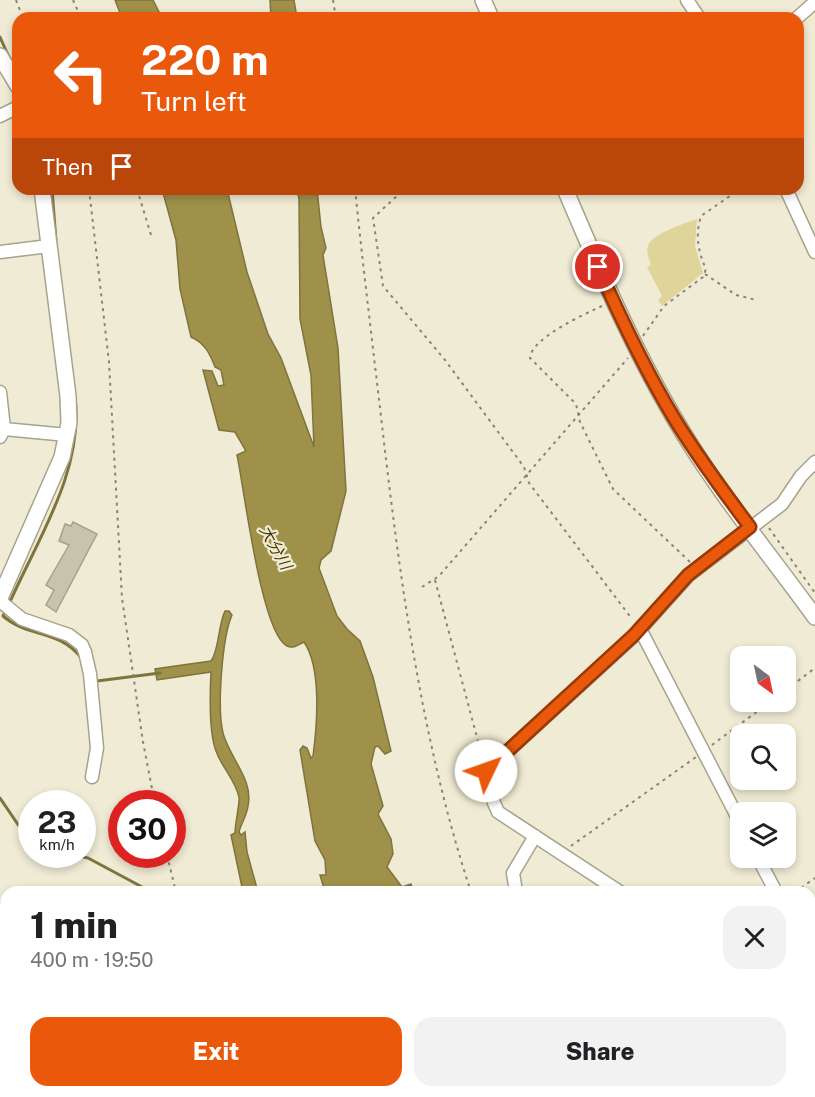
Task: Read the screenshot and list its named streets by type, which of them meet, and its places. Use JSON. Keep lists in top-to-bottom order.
{
  "water": ["大分川"],
  "north": "bottom right",
  "page": {
    "turn": ["220 m", "Turn left"],
    "then": "Then",
    "speed": "23 km/h",
    "limit": "30",
    "heading": ["1 min", "400 m · 19:50"],
    "buttons": ["Exit", "Share"]
  }
}
